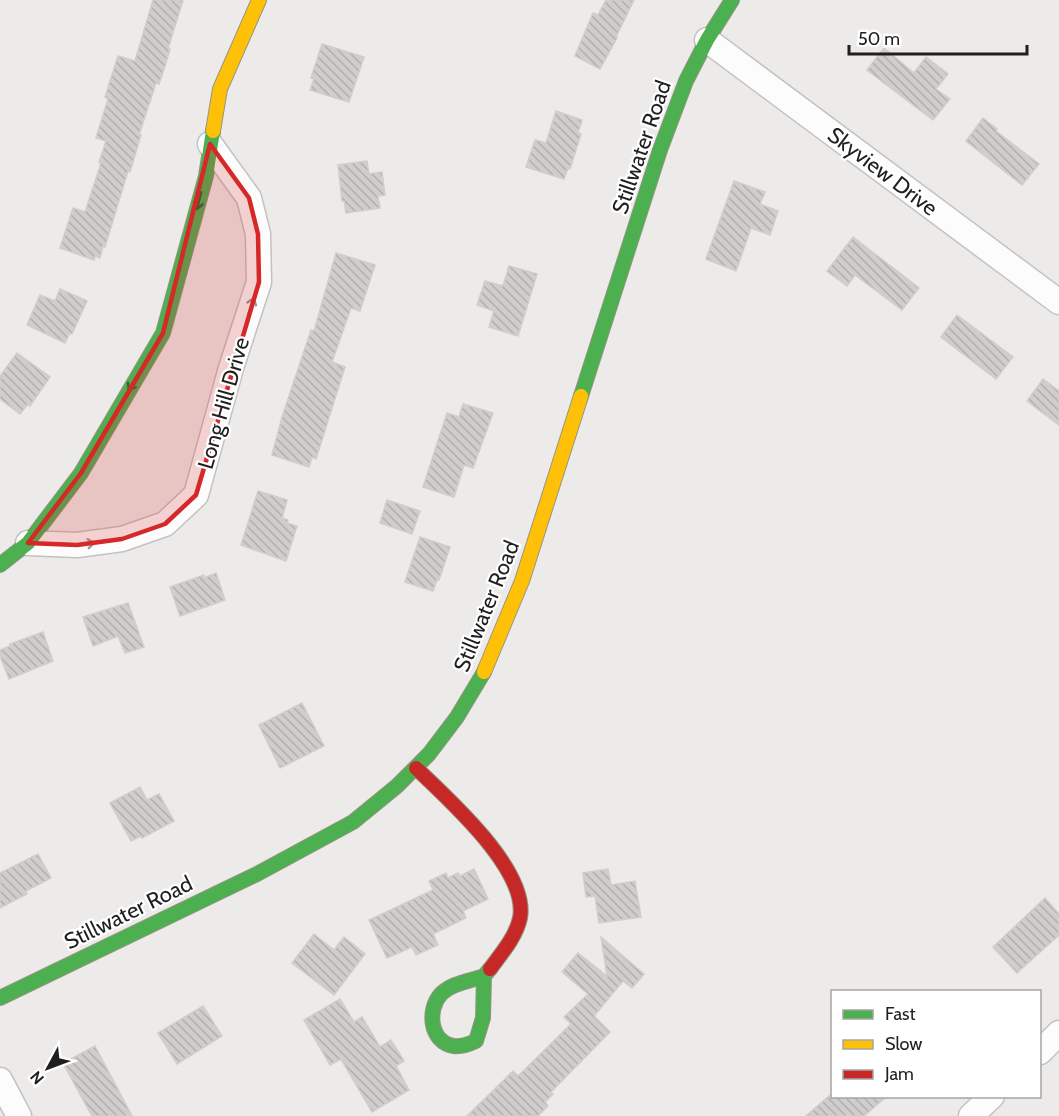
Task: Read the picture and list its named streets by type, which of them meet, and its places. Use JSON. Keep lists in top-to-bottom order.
{
  "streets": {
    "main road": ["Stillwater Road"],
    "street": ["Skyview Drive", "Long Hill Drive"]
  },
  "crossings": [
    ["Stillwater Road", "Skyview Drive"]
  ],
  "legend": ["Fast", "Slow", "Jam"],
  "scale_bar": "50 m",
  "north": "bottom left"
}
